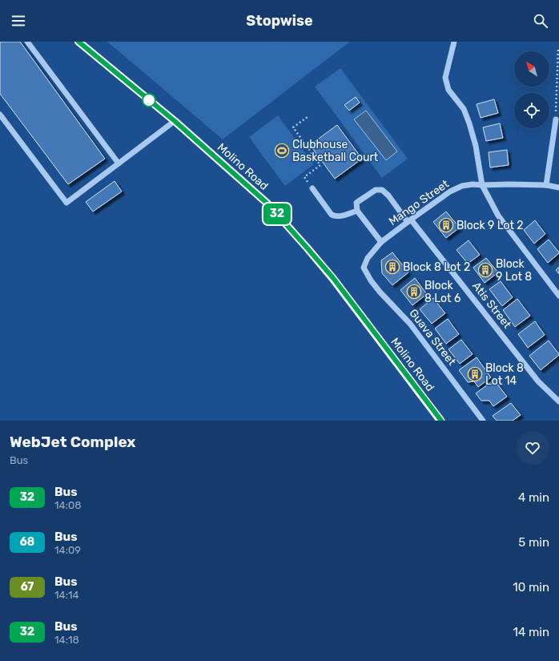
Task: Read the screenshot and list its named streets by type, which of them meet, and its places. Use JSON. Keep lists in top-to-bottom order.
{
  "streets": {
    "main road": ["Molino Road"],
    "street": ["Mango Street", "Atis Street", "Guava Street"]
  },
  "crossings": [
    ["Mango Street", "Atis Street"],
    ["Mango Street", "Guava Street"]
  ],
  "places": {
    "sports": ["Clubhouse Basketball Court"],
    "building": [
      "Block 9 Lot 2",
      "Block 8 Lot 2",
      "Block 9 Lot 8",
      "Block 8 Lot 6",
      "Block 8 Lot 14"
    ]
  },
  "lines": ["bus line 32"],
  "north": "top left",
  "page": {
    "header": "Stopwise",
    "on_map": "32",
    "heading": ["WebJet Complex", "Bus"],
    "list": [
      {
        "mark": "32",
        "name": "Bus",
        "note": "14:08",
        "value": "4 min"
      },
      {
        "mark": "68",
        "name": "Bus",
        "note": "14:09",
        "value": "5 min"
      },
      {
        "mark": "67",
        "name": "Bus",
        "note": "14:14",
        "value": "10 min"
      },
      {
        "mark": "32",
        "name": "Bus",
        "note": "14:18",
        "value": "14 min"
      }
    ]
  }
}
